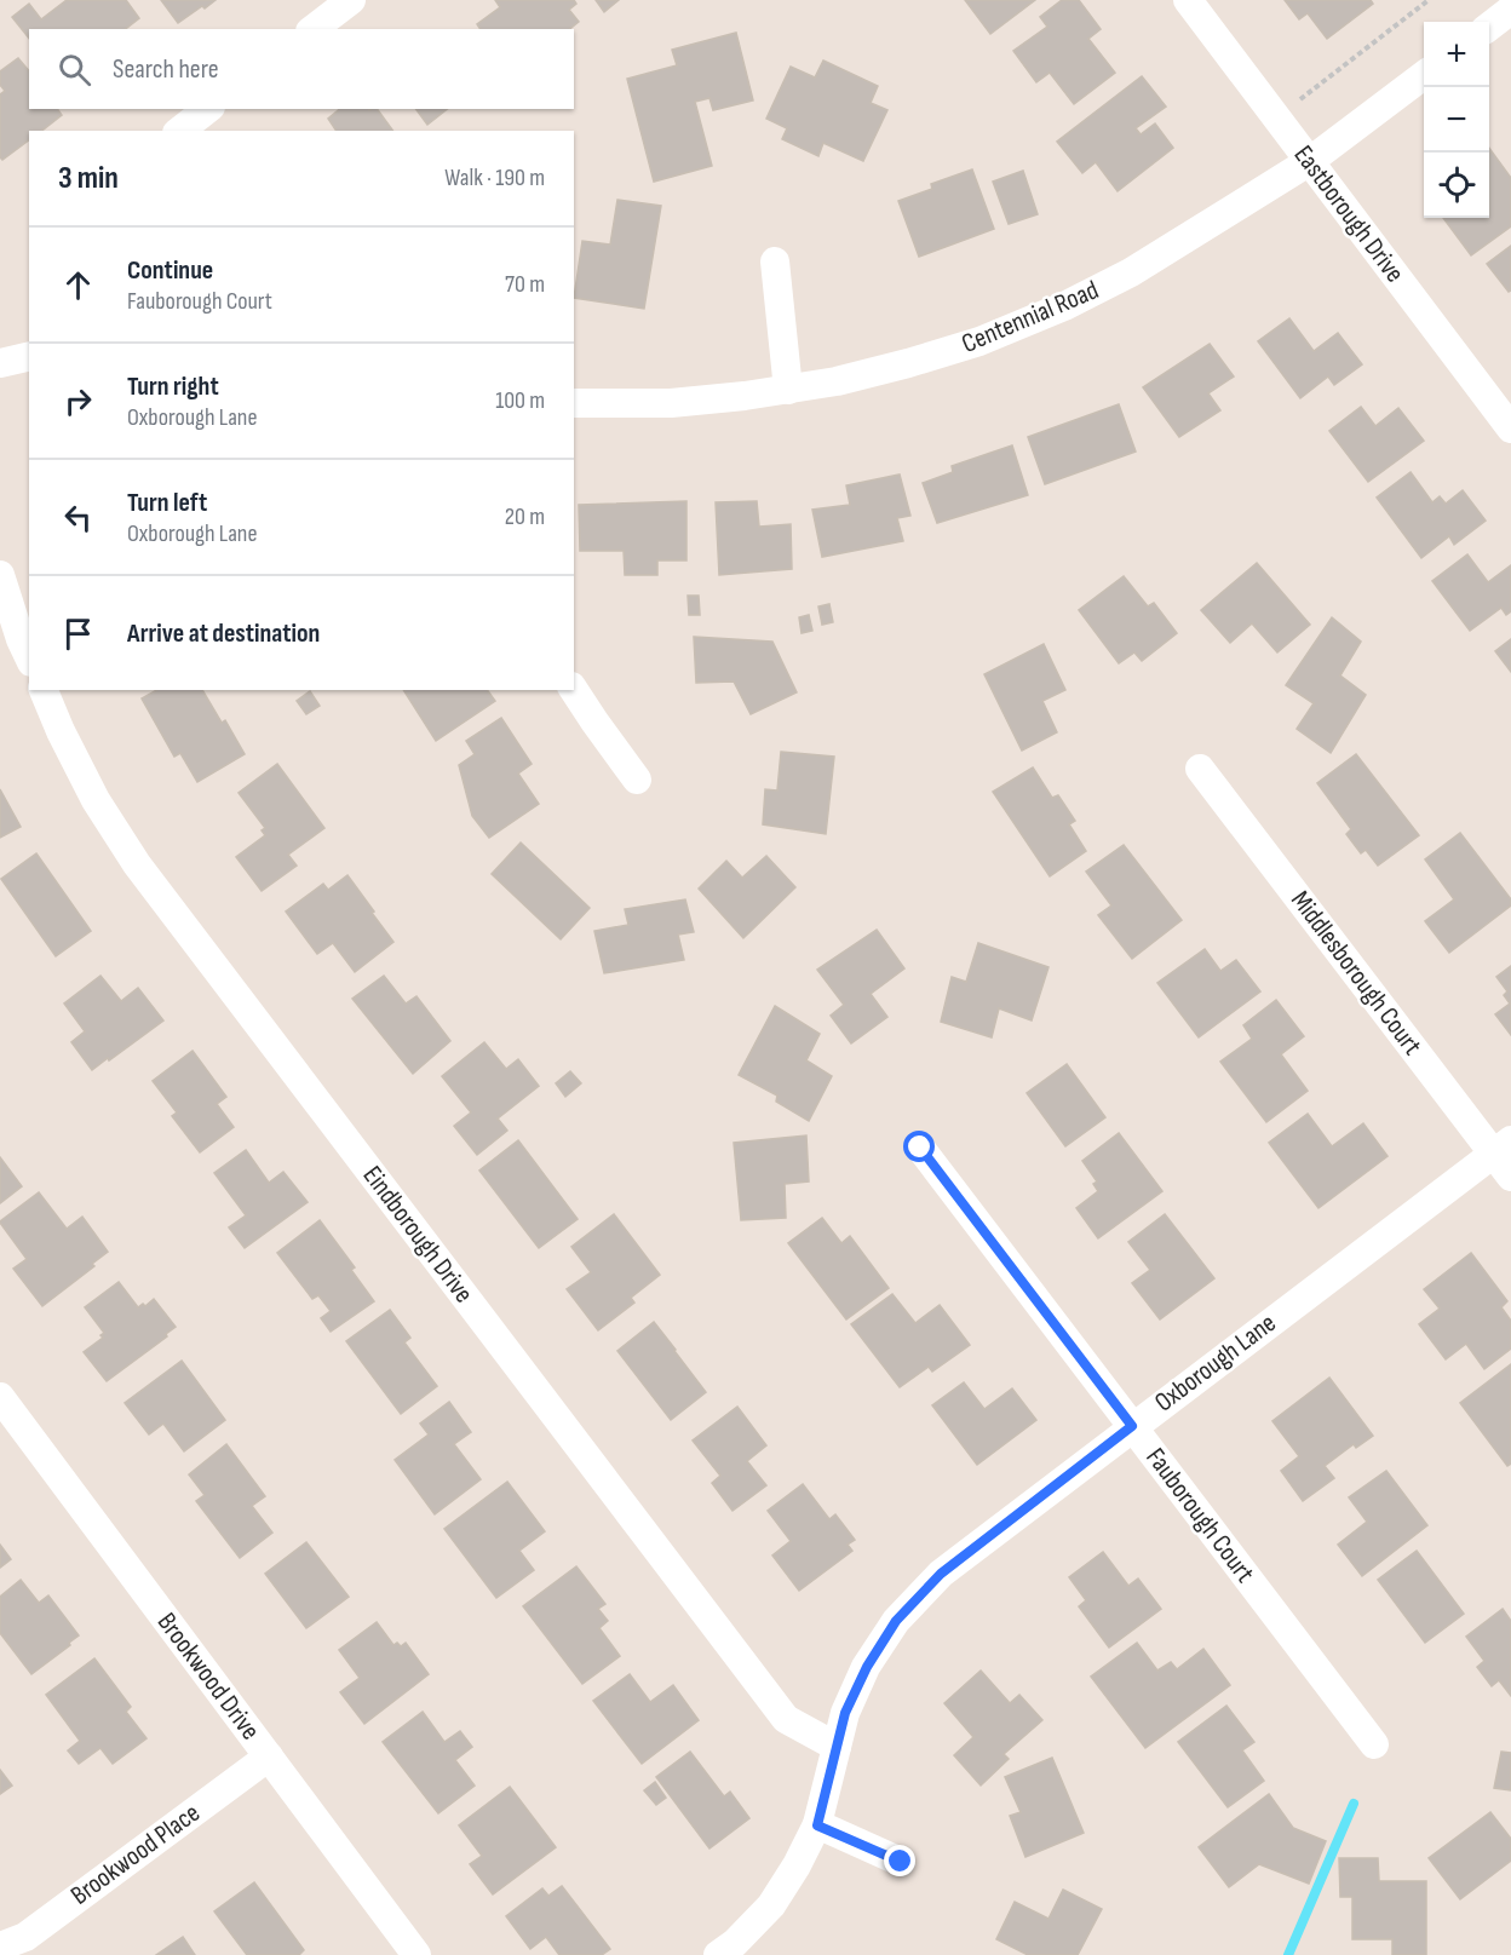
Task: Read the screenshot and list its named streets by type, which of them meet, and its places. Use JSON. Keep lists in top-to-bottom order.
{
  "streets": {
    "street": [
      "Eastborough Drive",
      "Centennial Road",
      "Middlesborough Court",
      "Eindborough Drive",
      "Oxborough Lane",
      "Fauborough Court",
      "Brookwood Drive",
      "Brookwood Place"
    ]
  },
  "crossings": [
    ["Eastborough Drive", "Centennial Road"],
    ["Middlesborough Court", "Oxborough Lane"],
    ["Eindborough Drive", "Oxborough Lane"],
    ["Oxborough Lane", "Fauborough Court"],
    ["Brookwood Drive", "Brookwood Place"]
  ],
  "page": {
    "map_buttons": ["+", "−"],
    "search": "Search here",
    "heading": ["3 min", "Walk · 190 m"],
    "list": [
      ["Continue", "Fauborough Court", "70 m"],
      ["Turn right", "Oxborough Lane", "100 m"],
      ["Turn left", "Oxborough Lane", "20 m"],
      "Arrive at destination"
    ]
  }
}
